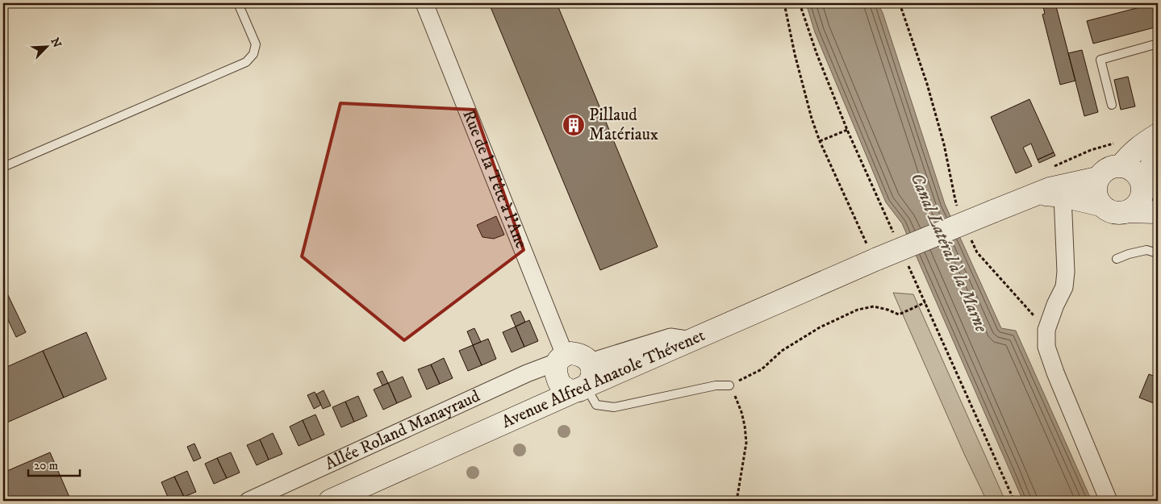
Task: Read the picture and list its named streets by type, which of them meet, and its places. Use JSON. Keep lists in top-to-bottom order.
{
  "streets": {
    "main road": ["Avenue Alfred Anatole Thévenet"],
    "street": ["Rue de la Tête à l'Ane", "Allée Roland Manayraud"]
  },
  "crossings": [
    ["Rue de la Tête à l'Ane", "Avenue Alfred Anatole Thévenet"],
    ["Rue de la Tête à l'Ane", "Allée Roland Manayraud"],
    ["Avenue Alfred Anatole Thévenet", "Allée Roland Manayraud"]
  ],
  "water": ["Canal Latéral à la Marne"],
  "places": {
    "building": ["Pillaud Matériaux"]
  },
  "scale_bar": "20 m",
  "north": "top right"
}
